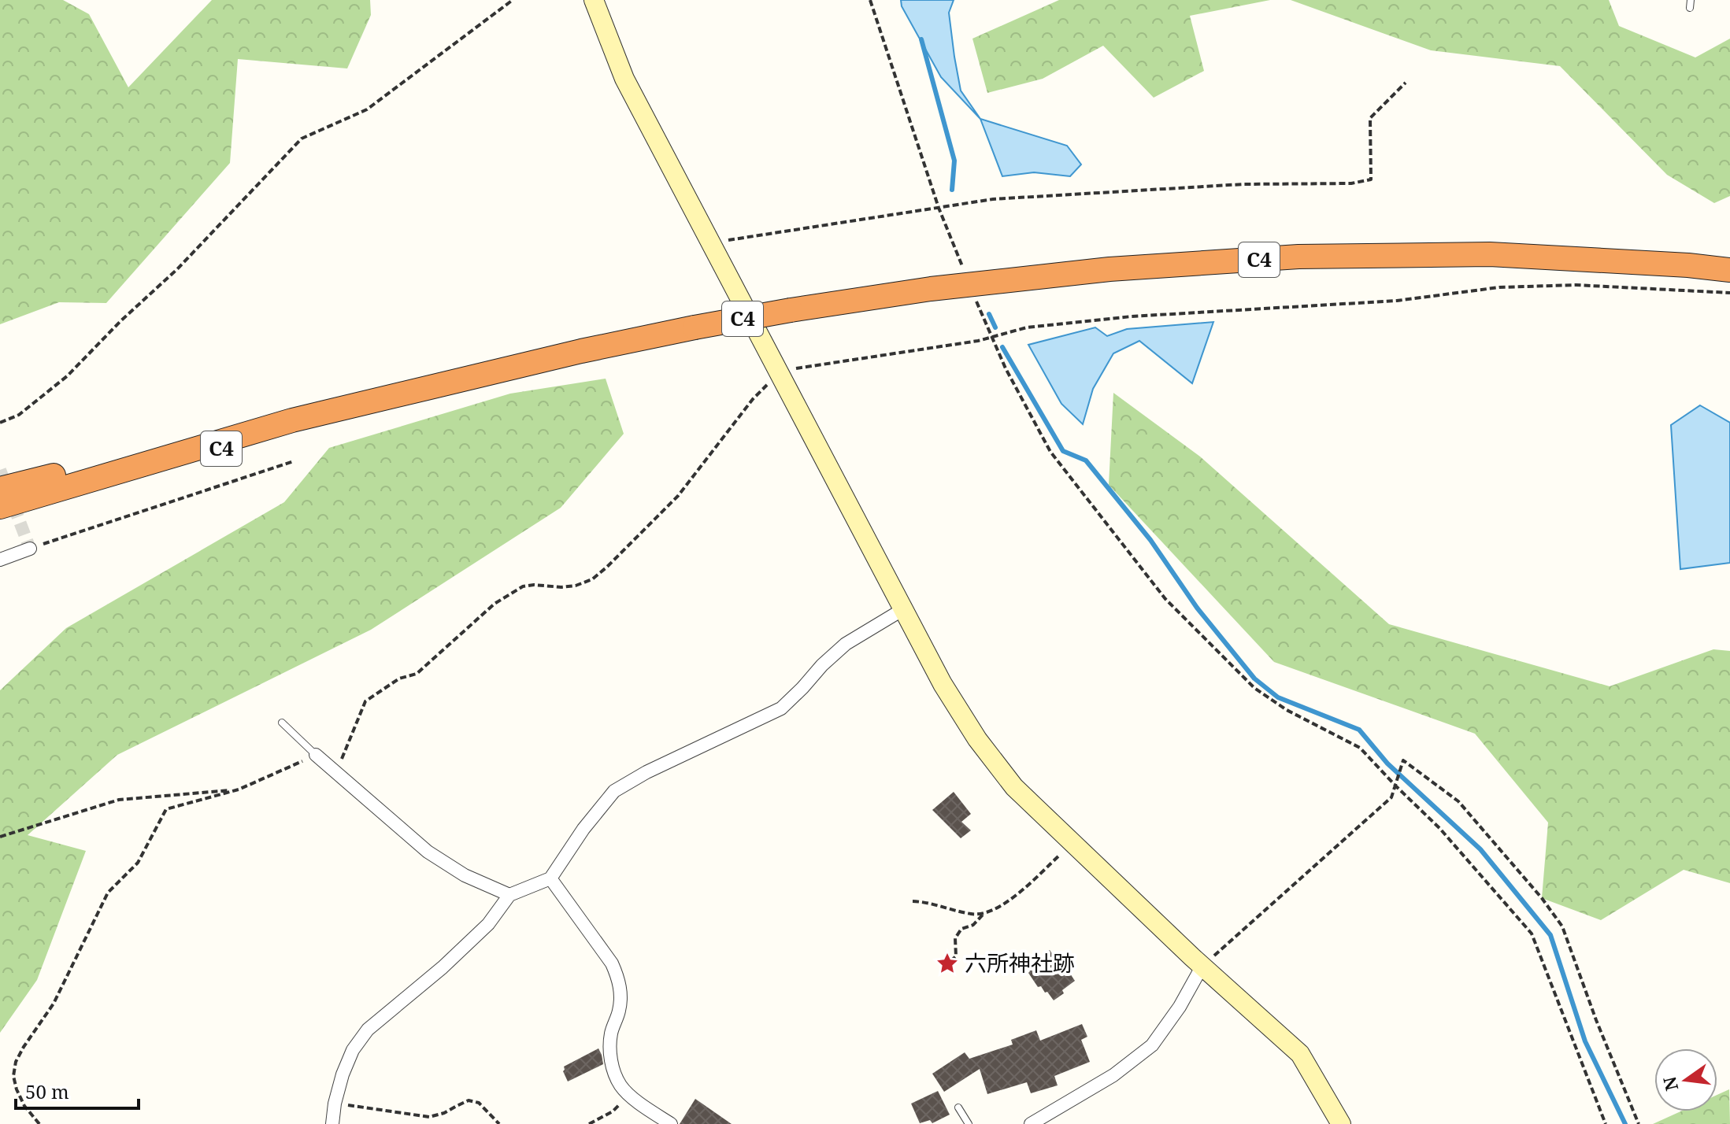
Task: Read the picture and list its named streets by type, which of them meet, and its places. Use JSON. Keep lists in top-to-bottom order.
{
  "streets": {
    "highway": ["C4"]
  },
  "places": {
    "place": ["六所神社跡"]
  },
  "scale_bar": "50 m",
  "north": "left"
}
